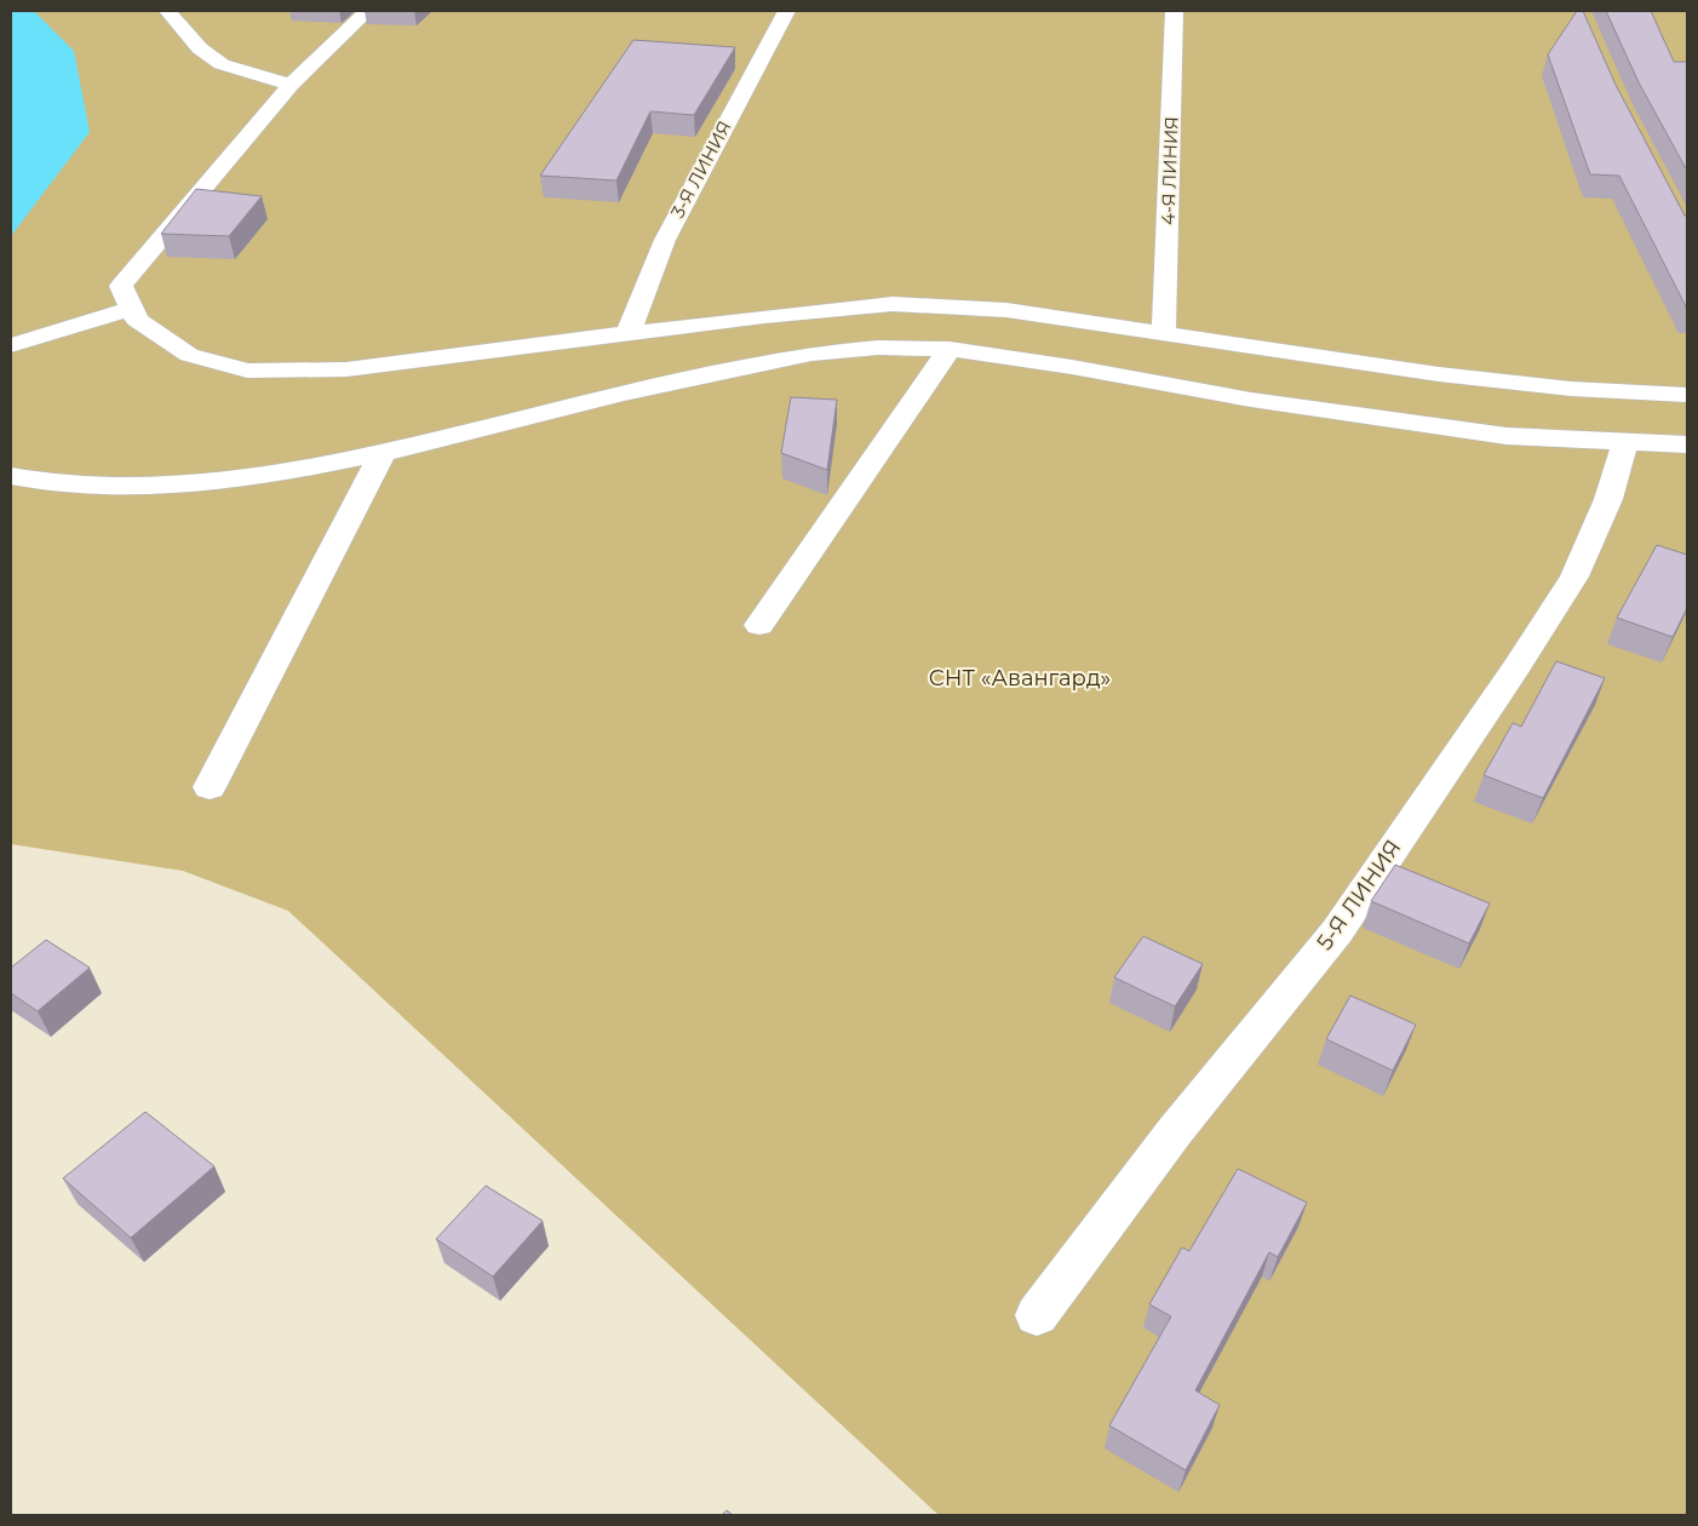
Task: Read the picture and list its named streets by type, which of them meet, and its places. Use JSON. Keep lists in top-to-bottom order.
{
  "streets": {
    "street": ["3-Я ЛИНИЯ", "4-Я ЛИНИЯ", "5-Я ЛИНИЯ"]
  },
  "parks": ["СНТ «Авангард»"]
}
